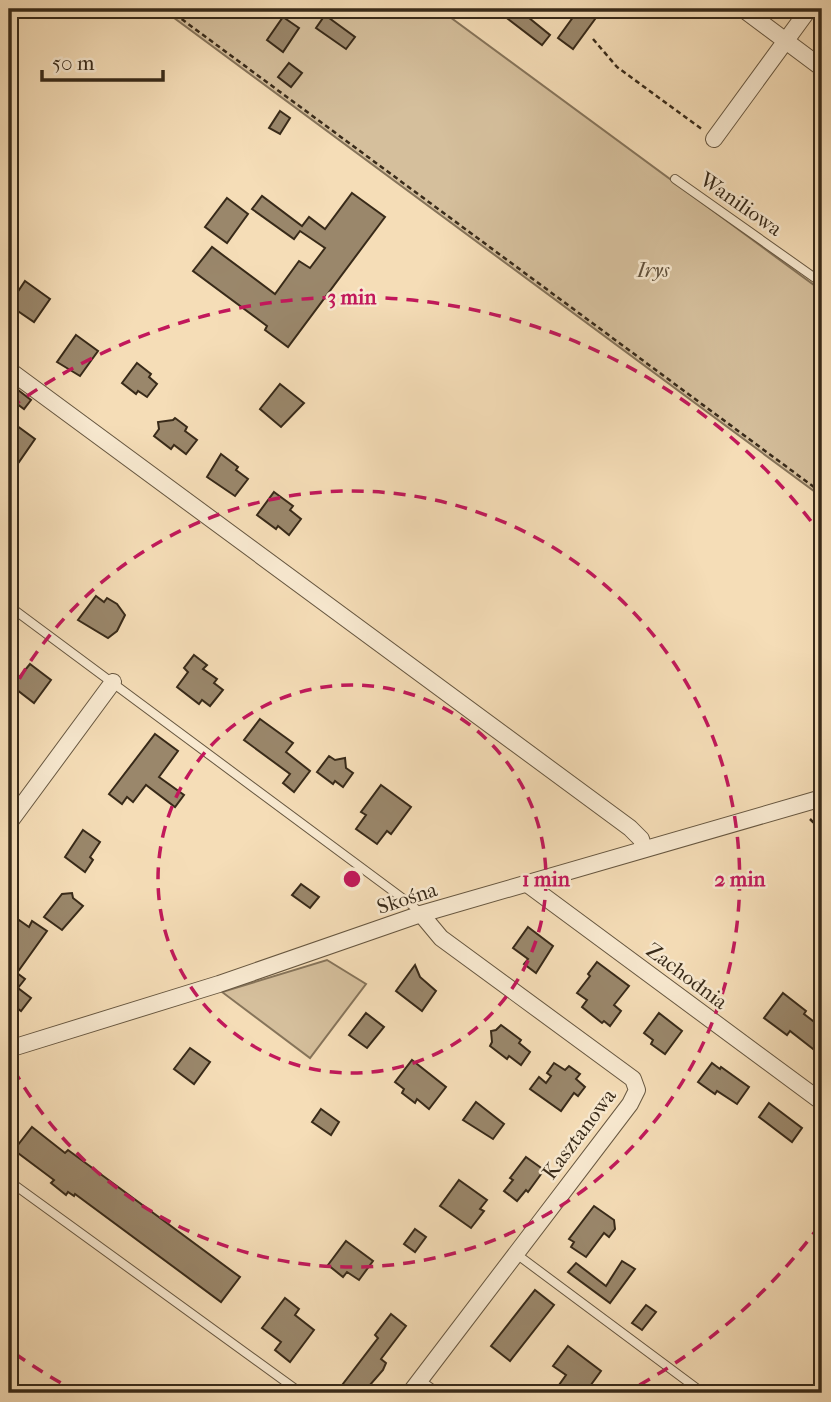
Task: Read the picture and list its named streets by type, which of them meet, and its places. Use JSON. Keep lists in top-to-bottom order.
{
  "streets": {
    "street": ["Skośna", "Zachodnia", "Kasztanowa"],
    "lane": ["Waniliowa"]
  },
  "crossings": [
    ["Skośna", "Zachodnia"],
    ["Skośna", "Kasztanowa"]
  ],
  "parks": ["Irys"],
  "scale_bar": "50 m",
  "rings": ["3 min", "1 min", "2 min"]
}
